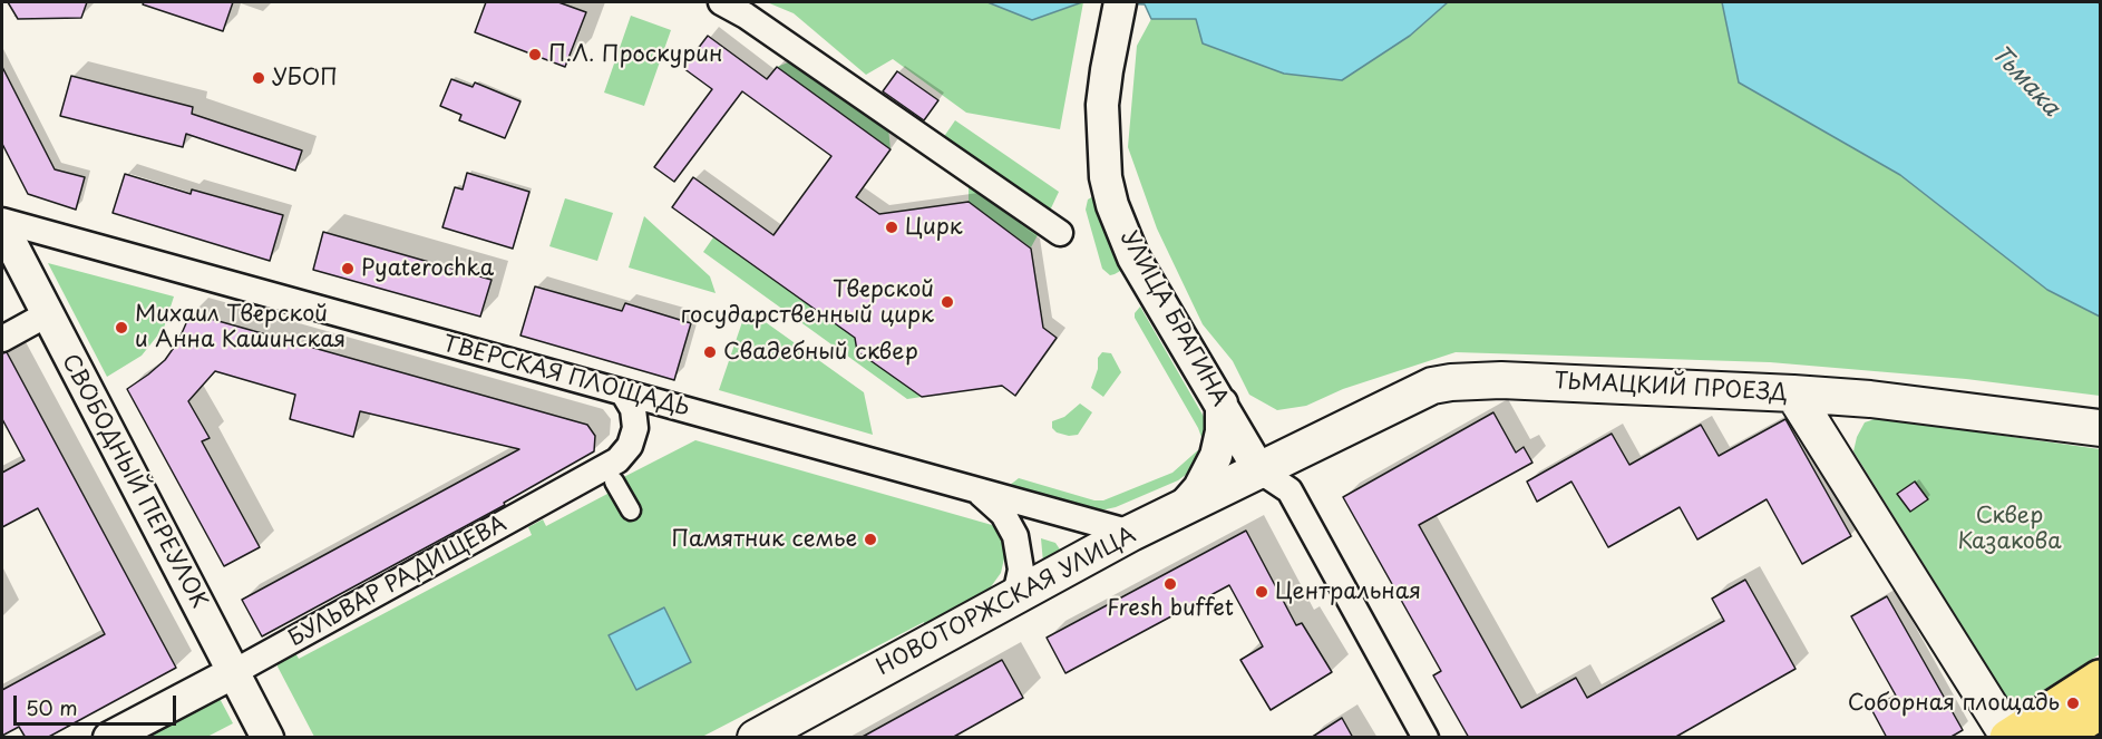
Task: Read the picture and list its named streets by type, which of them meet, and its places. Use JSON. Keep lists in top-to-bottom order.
{
  "streets": {
    "main road": ["ТЬМАЦКИЙ ПРОЕЗД", "НОВОТОРЖСКАЯ УЛИЦА"],
    "street": [
      "УЛИЦА БРАГИНА",
      "ТВЕРСКАЯ ПЛОЩАДЬ",
      "СВОБОДНЫЙ ПЕРЕУЛОК",
      "БУЛЬВАР РАДИЩЕВА"
    ]
  },
  "crossings": [
    ["УЛИЦА БРАГИНА", "ТЬМАЦКИЙ ПРОЕЗД"],
    ["УЛИЦА БРАГИНА", "НОВОТОРЖСКАЯ УЛИЦА"],
    ["ТВЕРСКАЯ ПЛОЩАДЬ", "СВОБОДНЫЙ ПЕРЕУЛОК"],
    ["ТВЕРСКАЯ ПЛОЩАДЬ", "БУЛЬВАР РАДИЩЕВА"],
    ["ТВЕРСКАЯ ПЛОЩАДЬ", "НОВОТОРЖСКАЯ УЛИЦА"],
    ["ТЬМАЦКИЙ ПРОЕЗД", "НОВОТОРЖСКАЯ УЛИЦА"],
    ["СВОБОДНЫЙ ПЕРЕУЛОК", "БУЛЬВАР РАДИЩЕВА"]
  ],
  "water": ["Тьмака"],
  "parks": ["Сквер Казакова"],
  "places": [
    "П.Л. Проскурин",
    "УБОП",
    "Цирк",
    "Pyaterochka",
    "Тверской государственный цирк",
    "Михаил Тверской и Анна Кашинская",
    "Свадебный сквер",
    "Памятник семье",
    "Fresh buffet",
    "Центральная",
    "Соборная площадь"
  ],
  "scale_bar": "50 m"
}
